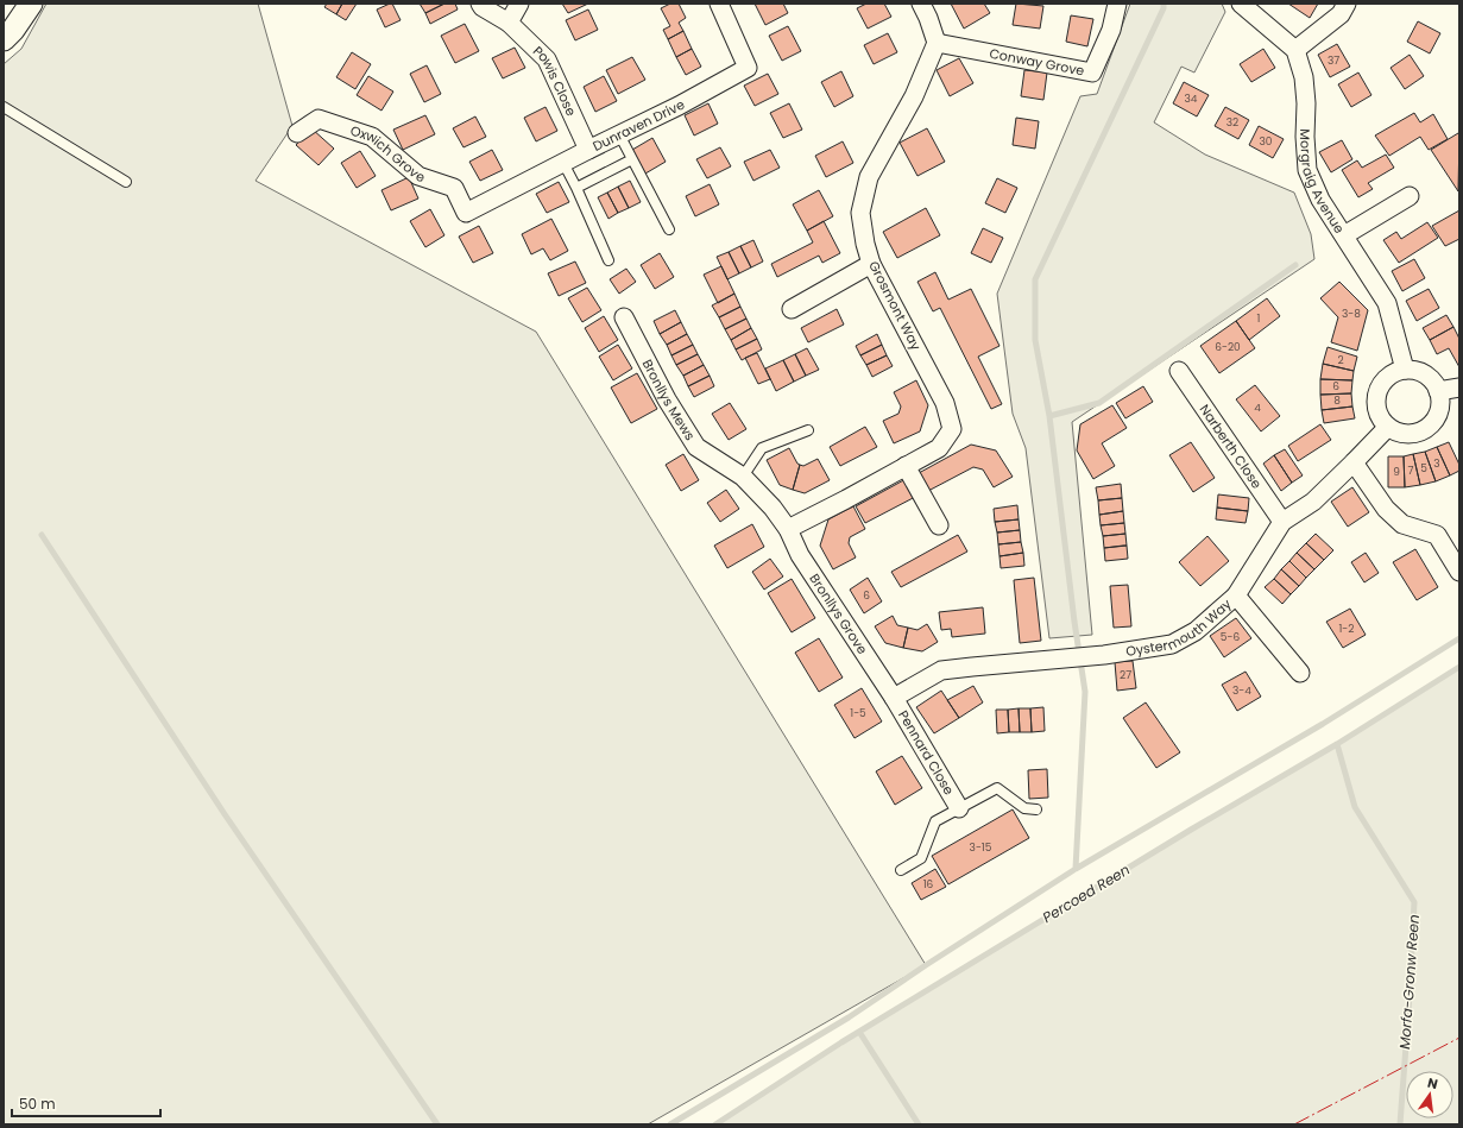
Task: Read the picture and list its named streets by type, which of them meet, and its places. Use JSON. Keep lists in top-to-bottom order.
{
  "streets": {
    "street": [
      "Conway Grove",
      "Powis Close",
      "Dunraven Drive",
      "Oxwich Grove",
      "Morgraig Avenue",
      "Grosmont Way",
      "Bronllys Mews",
      "Narberth Close",
      "Bronllys Grove",
      "Oystermouth Way",
      "Pennard Close"
    ]
  },
  "crossings": [
    ["Conway Grove", "Grosmont Way"],
    ["Powis Close", "Dunraven Drive"],
    ["Dunraven Drive", "Oxwich Grove"],
    ["Morgraig Avenue", "Oystermouth Way"],
    ["Grosmont Way", "Bronllys Mews"],
    ["Grosmont Way", "Bronllys Grove"],
    ["Bronllys Mews", "Bronllys Grove"],
    ["Narberth Close", "Oystermouth Way"],
    ["Bronllys Grove", "Oystermouth Way"],
    ["Bronllys Grove", "Pennard Close"],
    ["Oystermouth Way", "Pennard Close"]
  ],
  "water": ["Percoed Reen", "Morfa-Gronw Reen"],
  "house_numbers": [
    "37",
    "34",
    "32",
    "30",
    "3-8",
    "1",
    "6-20",
    "2",
    "6",
    "8",
    "4",
    "3",
    "5",
    "7",
    "9",
    "6",
    "1-2",
    "5-6",
    "27",
    "3-4",
    "1-5",
    "3-15",
    "16"
  ],
  "scale_bar": "50 m",
  "north": "top"
}
